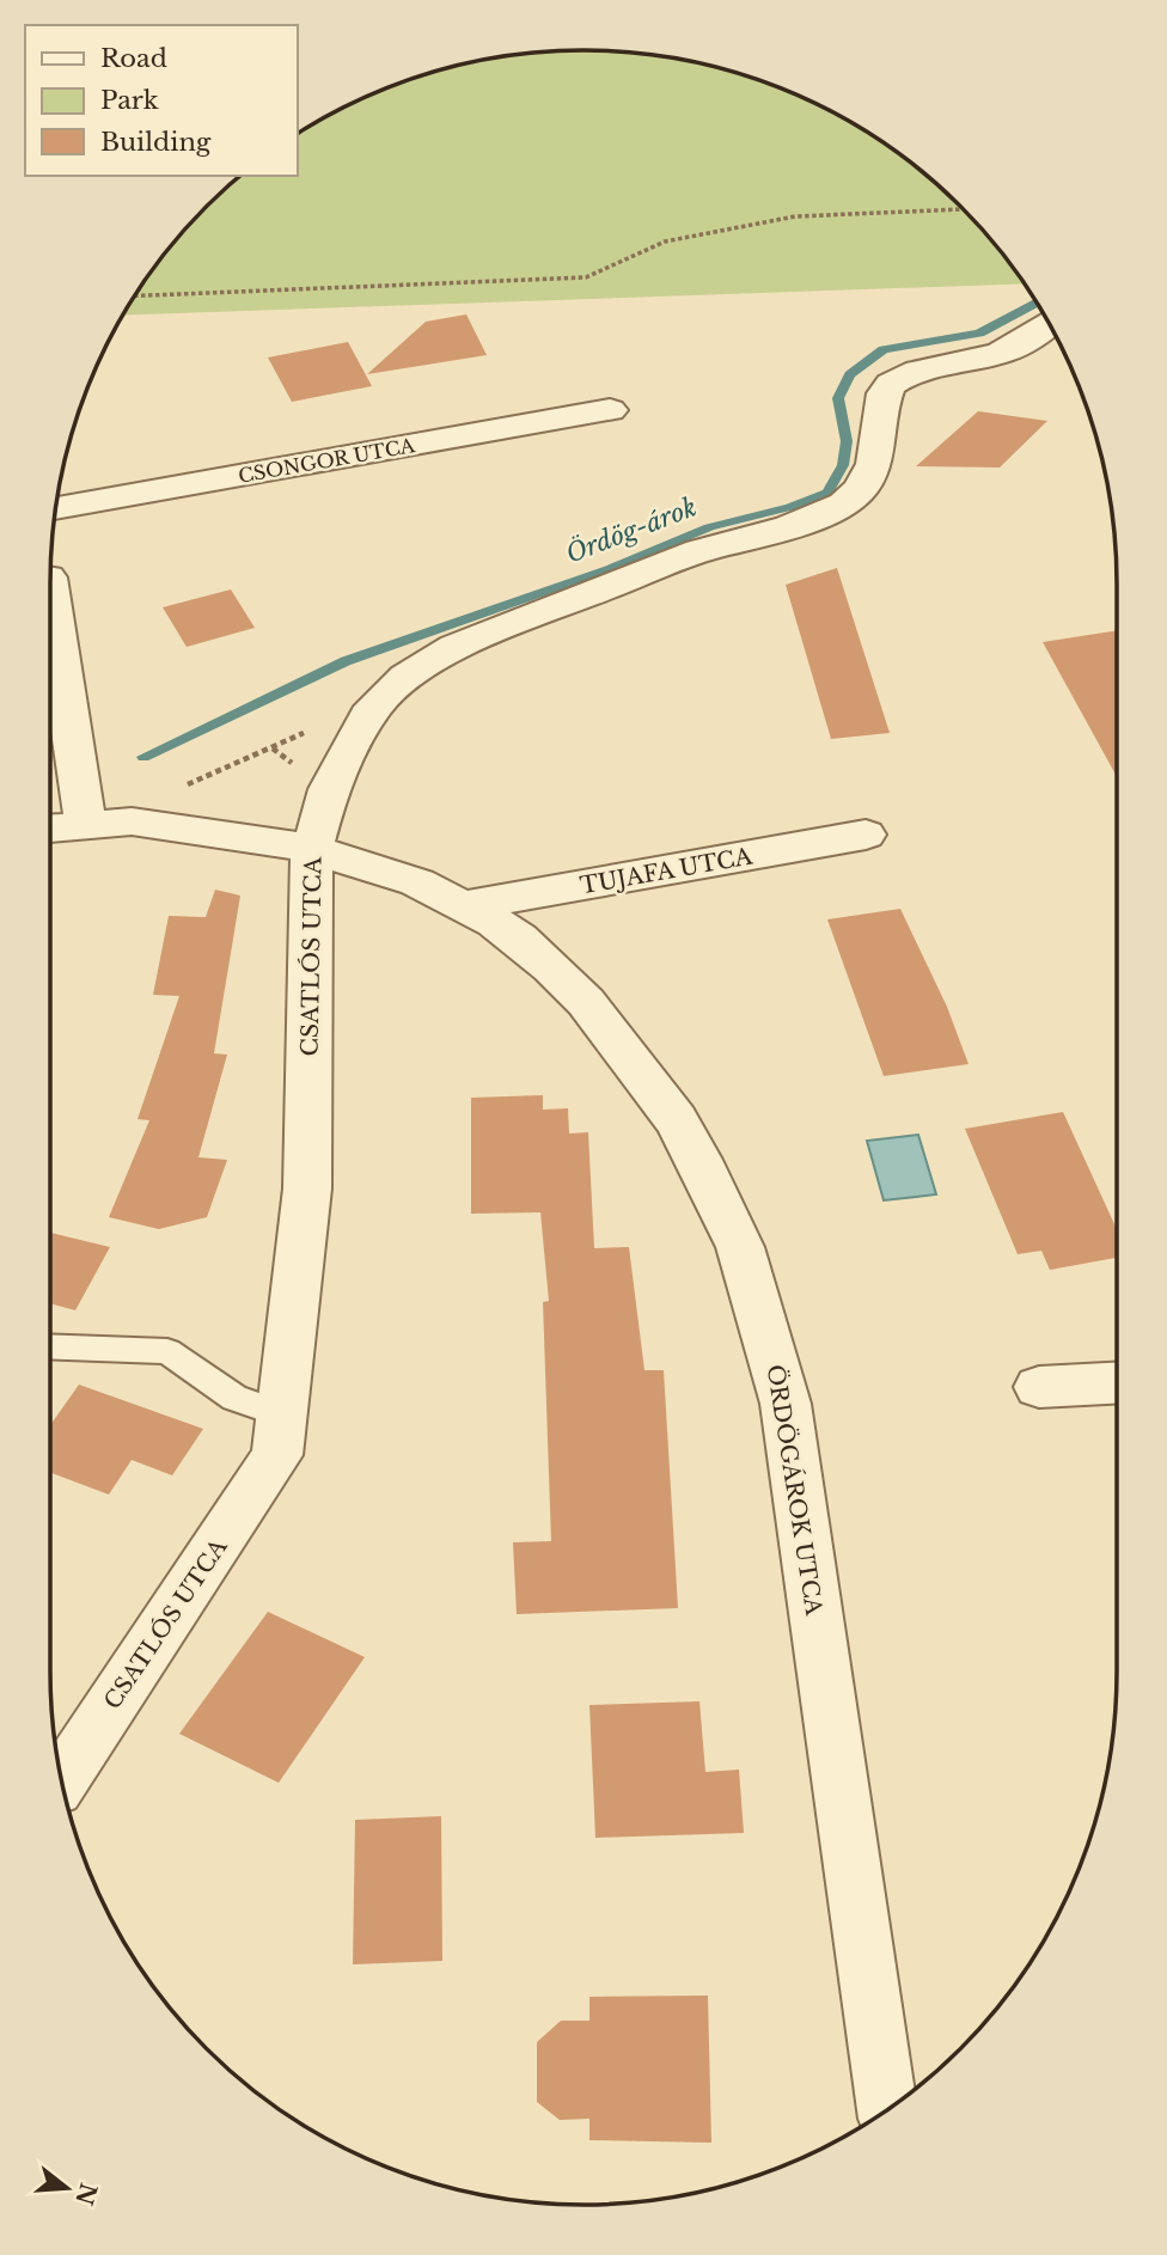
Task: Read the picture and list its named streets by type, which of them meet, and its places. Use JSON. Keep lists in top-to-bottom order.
{
  "streets": {
    "street": [
      "CSONGOR UTCA",
      "TUJAFA UTCA",
      "CSATLÓS UTCA",
      "ÖRDÖGÁROK UTCA"
    ]
  },
  "crossings": [
    ["TUJAFA UTCA", "ÖRDÖGÁROK UTCA"],
    ["CSATLÓS UTCA", "ÖRDÖGÁROK UTCA"]
  ],
  "water": ["Ördög-árok"],
  "legend": ["Road", "Park", "Building"],
  "north": "right"
}
